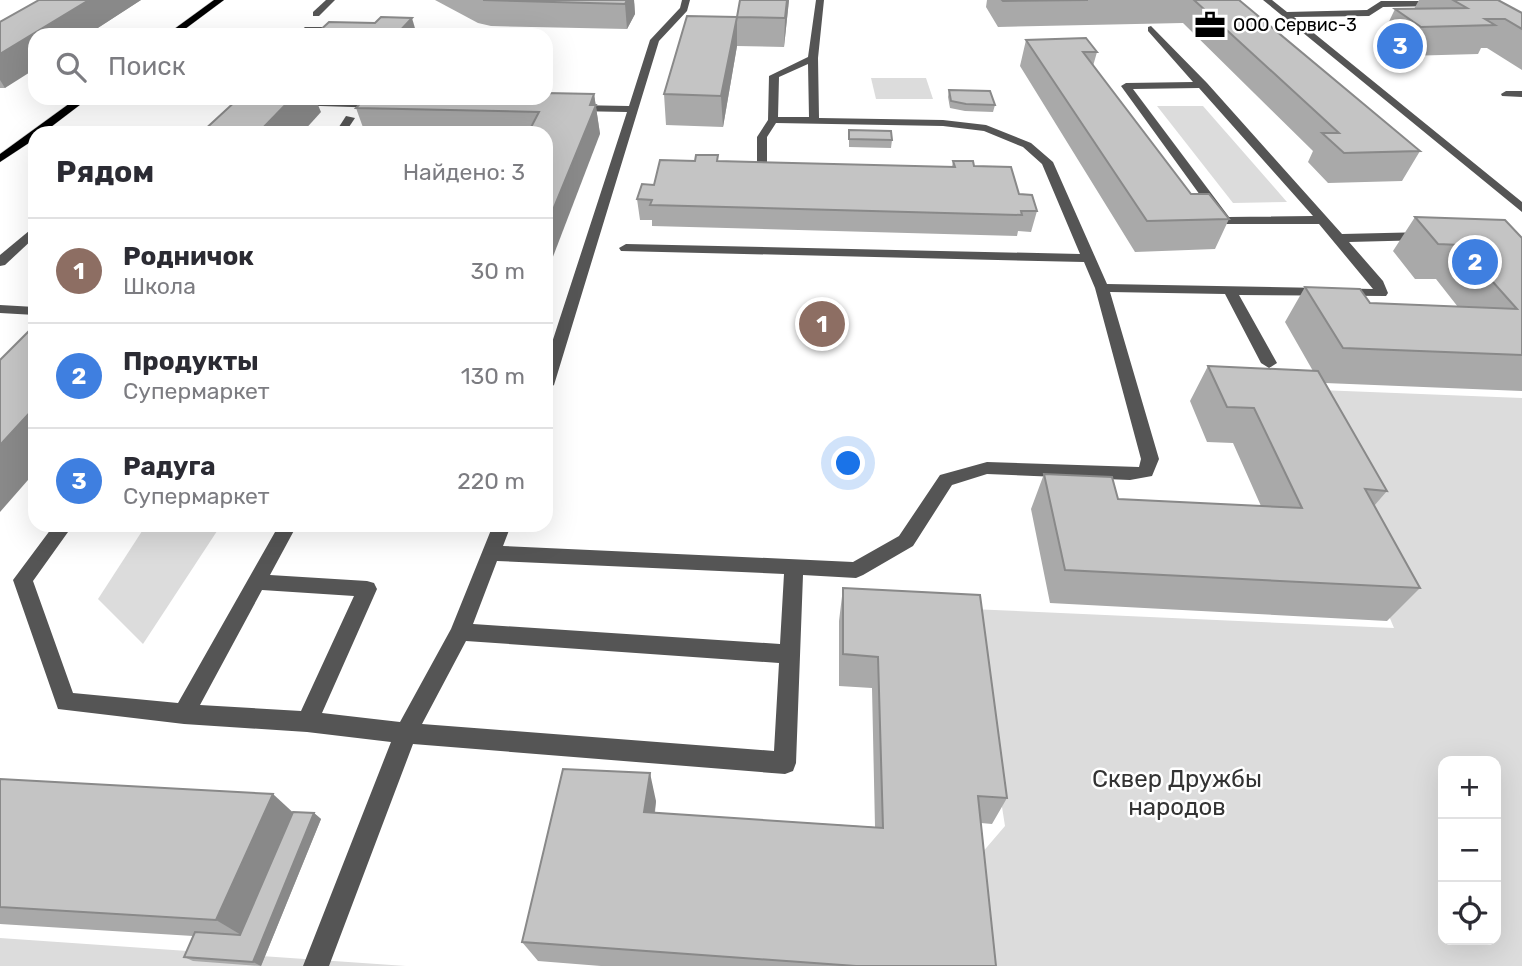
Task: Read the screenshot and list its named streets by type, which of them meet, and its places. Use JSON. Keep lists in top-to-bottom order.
{
  "parks": ["Сквер Дружбы народов"],
  "places": {
    "office": ["ООО Сервис-3"]
  },
  "page": {
    "pins": ["3", "2", "1"],
    "search": "Поиск",
    "heading": ["Рядом", "Найдено: 3"],
    "list": [
      {
        "mark": "1",
        "name": "Родничок",
        "note": "Школа",
        "value": "30 m"
      },
      {
        "mark": "2",
        "name": "Продукты",
        "note": "Супермаркет",
        "value": "130 m"
      },
      {
        "mark": "3",
        "name": "Радуга",
        "note": "Супермаркет",
        "value": "220 m"
      }
    ],
    "map_buttons": ["+", "−"]
  }
}
